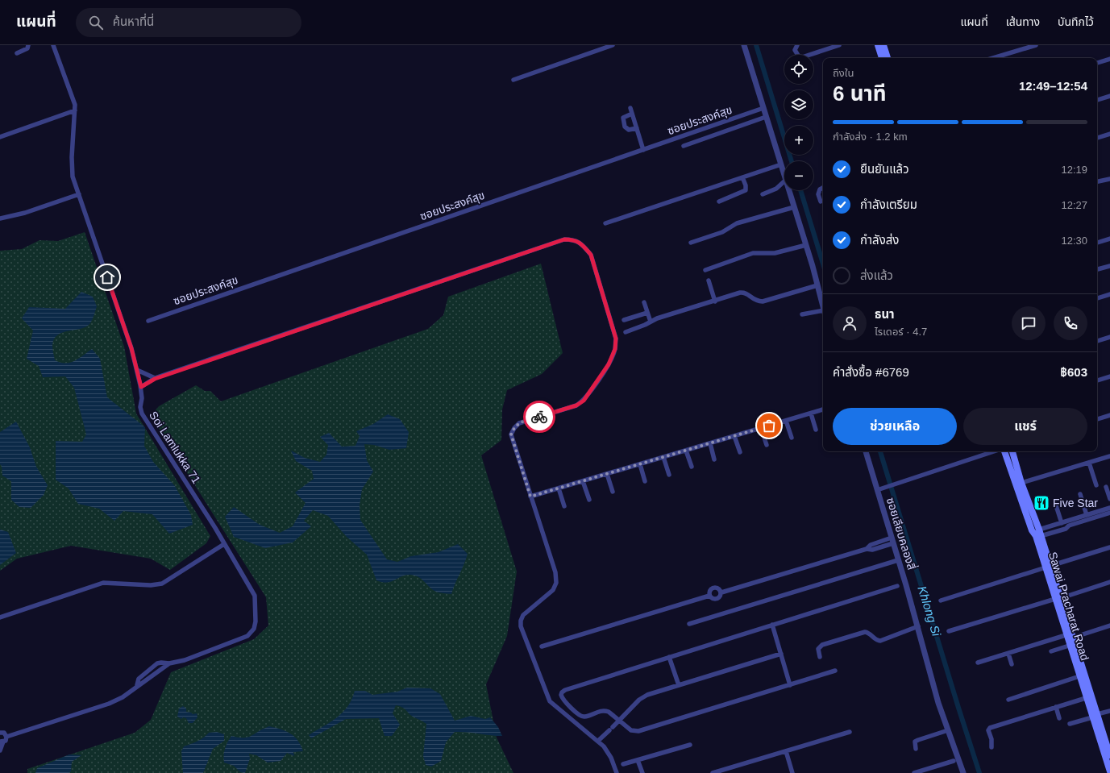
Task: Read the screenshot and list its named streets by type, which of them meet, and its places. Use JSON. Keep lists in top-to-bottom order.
{
  "streets": {
    "main road": ["Sawai Pracharat Road"],
    "street": ["ซอยประสงค์สุข", "Soi Lamlukka 71", "ซอยเลียบคลองสี่"]
  },
  "water": ["Khlong Si"],
  "places": {
    "restaurant": ["Five Star"]
  },
  "page": {
    "header": "แผนที่",
    "search": "ค้นหาที่นี่",
    "nav": ["แผนที่", "เส้นทาง", "บันทึกไว้"],
    "map_buttons": ["+", "−"],
    "heading": ["6 นาที", "ถึงใน", "12:49–12:54"],
    "panel": [
      "ธนา",
      "ไรเดอร์ · 4.7",
      "คำสั่งซื้อ #6769",
      "฿603"
    ],
    "bar": "กำลังส่ง · 1.2 km",
    "list": [
      ["ยืนยันแล้ว", "12:19"],
      ["กำลังเตรียม", "12:27"],
      ["กำลังส่ง", "12:30"],
      "ส่งแล้ว"
    ],
    "buttons": ["ช่วยเหลือ", "แชร์"]
  }
}
